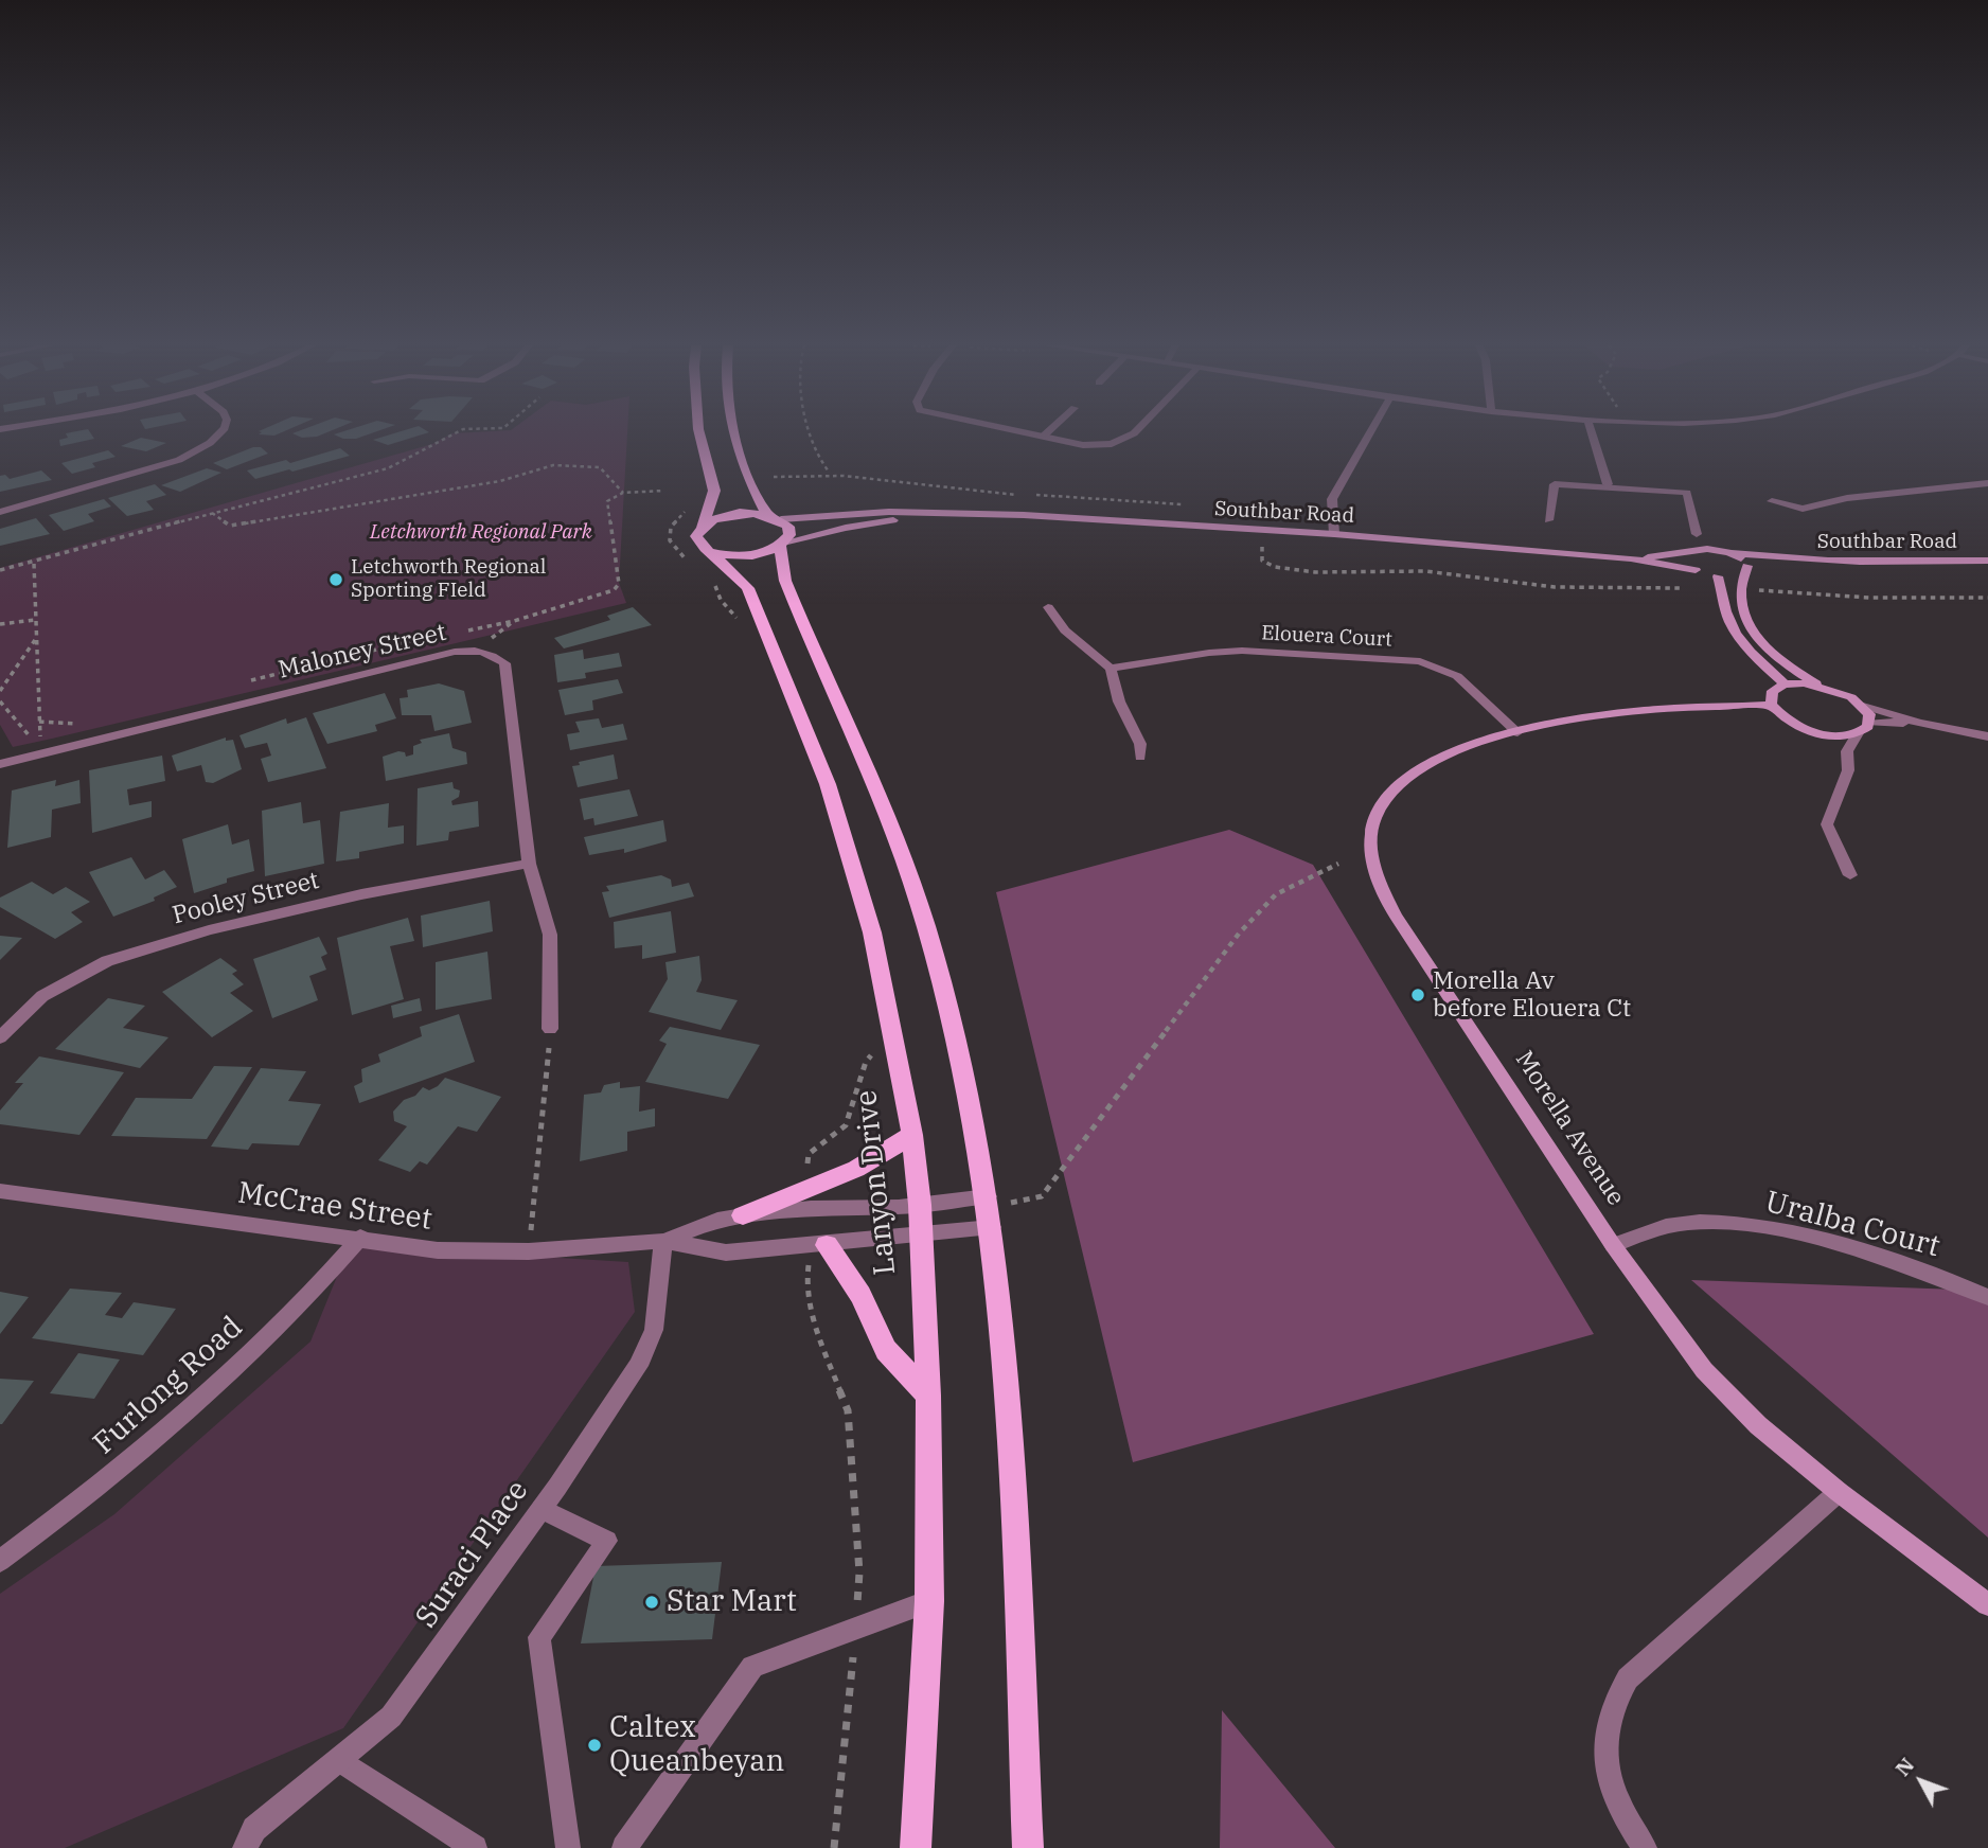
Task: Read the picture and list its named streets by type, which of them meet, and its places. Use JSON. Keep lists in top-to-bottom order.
{
  "streets": {
    "main road": ["Lanyon Drive"],
    "street": [
      "Southbar Road",
      "Elouera Court",
      "Maloney Street",
      "Pooley Street",
      "Morella Avenue",
      "McCrae Street",
      "Uralba Court",
      "Furlong Road",
      "Suraci Place"
    ]
  },
  "crossings": [
    ["Elouera Court", "Morella Avenue"],
    ["Maloney Street", "Pooley Street"],
    ["Morella Avenue", "Uralba Court"],
    ["Lanyon Drive", "McCrae Street"],
    ["McCrae Street", "Furlong Road"],
    ["McCrae Street", "Suraci Place"]
  ],
  "parks": ["Letchworth Regional Park"],
  "places": [
    "Letchworth Regional Sporting FIeld",
    "Morella Av before Elouera Ct",
    "Star Mart",
    "Caltex Queanbeyan"
  ],
  "north": "top left"
}
